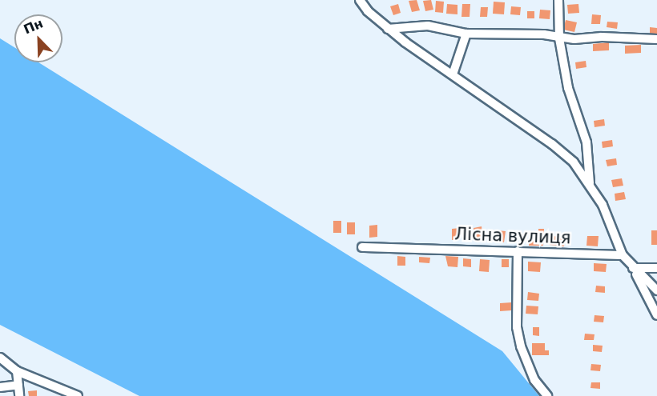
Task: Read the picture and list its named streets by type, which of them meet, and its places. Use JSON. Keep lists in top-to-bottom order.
{
  "streets": {
    "street": ["Лісна вулиця"]
  },
  "north": "top left"
}
